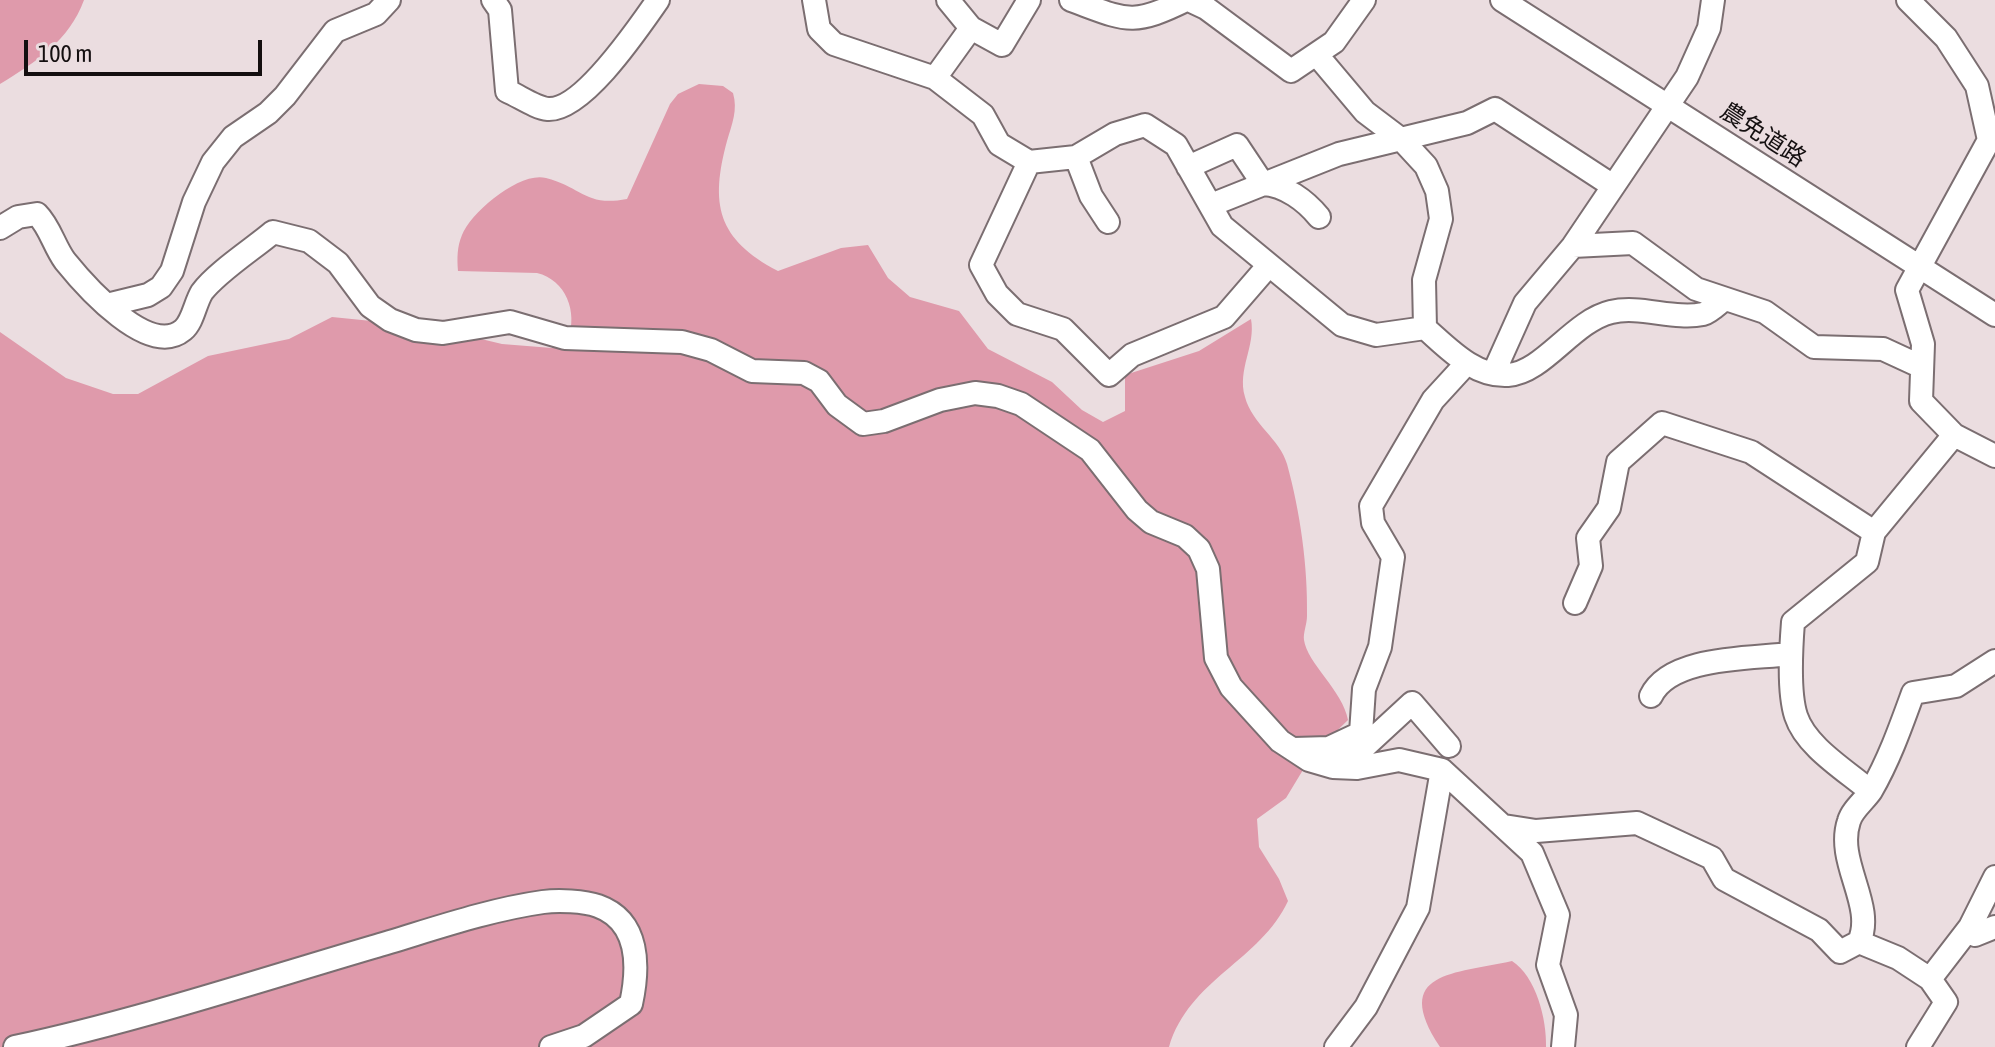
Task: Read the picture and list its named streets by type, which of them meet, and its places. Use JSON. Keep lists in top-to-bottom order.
{
  "streets": {
    "street": ["農免道路"]
  },
  "scale_bar": "100 m"
}
